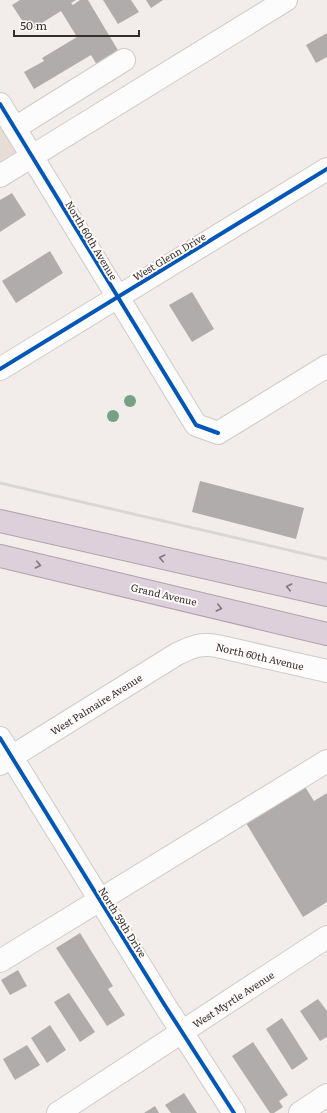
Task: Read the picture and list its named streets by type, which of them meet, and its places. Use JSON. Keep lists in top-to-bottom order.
{
  "streets": {
    "highway": ["Grand Avenue"],
    "street": [
      "North 60th Avenue",
      "West Glenn Drive",
      "West Palmaire Avenue",
      "North 59th Drive",
      "West Myrtle Avenue"
    ]
  },
  "crossings": [
    ["North 60th Avenue", "West Glenn Drive"],
    ["North 60th Avenue", "West Palmaire Avenue"],
    ["West Palmaire Avenue", "North 59th Drive"],
    ["North 59th Drive", "West Myrtle Avenue"]
  ],
  "scale_bar": "50 m"
}
